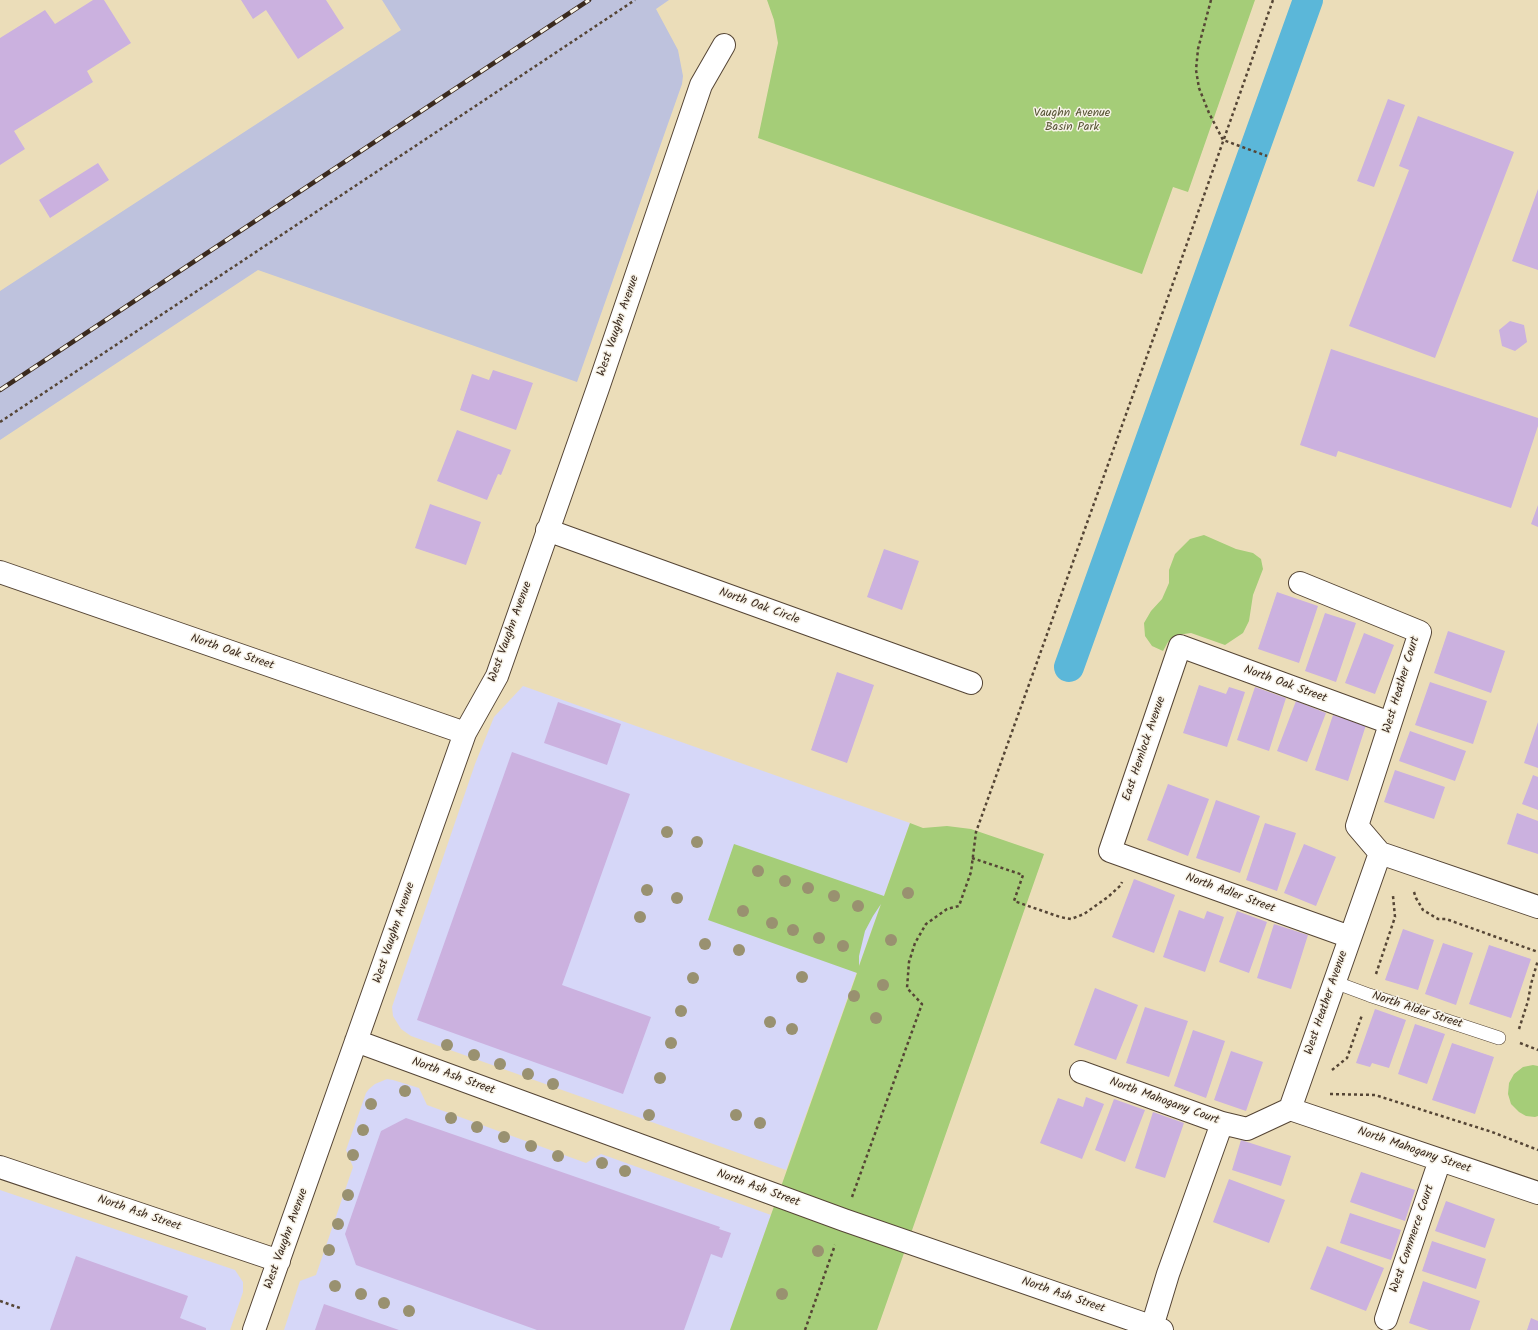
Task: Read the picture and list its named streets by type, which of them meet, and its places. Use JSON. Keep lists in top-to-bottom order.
{
  "streets": {
    "street": [
      "West Vaughn Avenue",
      "North Oak Circle",
      "North Oak Street",
      "West Heather Court",
      "East Hemlock Avenue",
      "North Adler Street",
      "West Heather Avenue",
      "North Ash Street",
      "North Mahogany Court",
      "North Mahogany Street",
      "West Commerce Court"
    ],
    "lane": ["North Alder Street"]
  },
  "crossings": [
    ["West Vaughn Avenue", "North Oak Circle"],
    ["West Vaughn Avenue", "North Oak Street"],
    ["West Vaughn Avenue", "North Ash Street"],
    ["North Oak Street", "West Heather Court"],
    ["North Oak Street", "East Hemlock Avenue"],
    ["West Heather Court", "West Heather Avenue"],
    ["East Hemlock Avenue", "North Adler Street"],
    ["North Adler Street", "West Heather Avenue"],
    ["West Heather Avenue", "North Alder Street"],
    ["West Heather Avenue", "North Mahogany Court"],
    ["West Heather Avenue", "North Mahogany Street"],
    ["North Mahogany Court", "North Mahogany Street"],
    ["North Mahogany Street", "West Commerce Court"]
  ],
  "parks": ["Vaughn Avenue Basin Park"]
}
